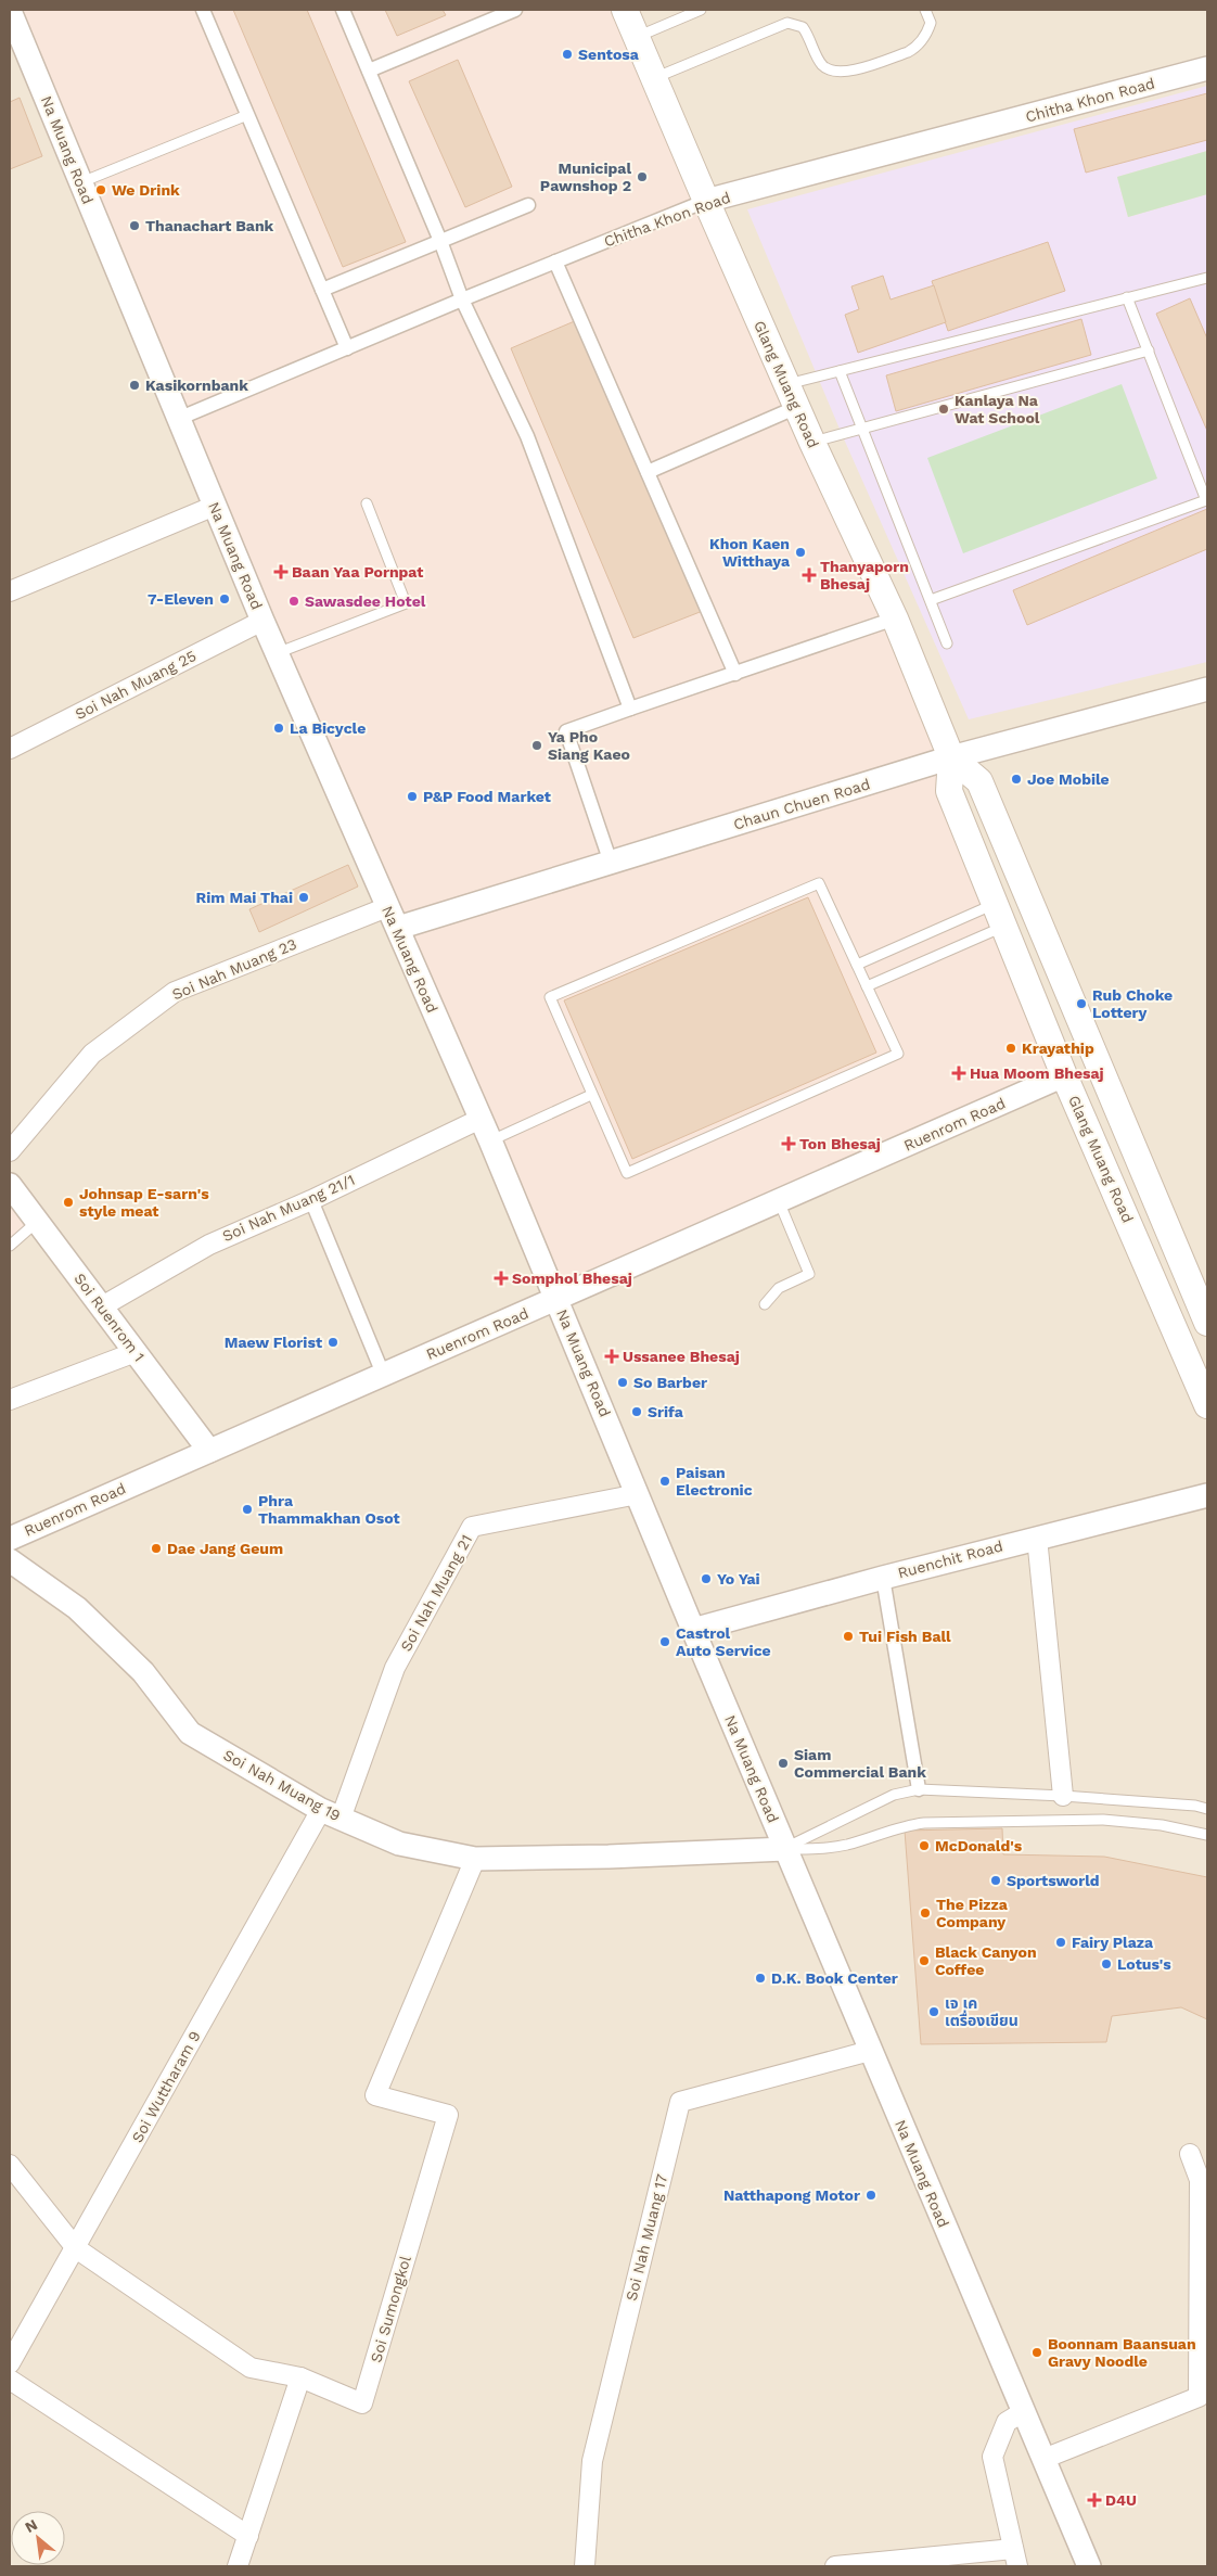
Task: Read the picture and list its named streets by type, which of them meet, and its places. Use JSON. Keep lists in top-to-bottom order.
{
  "streets": {
    "main road": ["Glang Muang Road"],
    "street": [
      "Chitha Khon Road",
      "Na Muang Road",
      "Soi Nah Muang 25",
      "Chaun Chuen Road",
      "Soi Nah Muang 23",
      "Ruenrom Road",
      "Soi Nah Muang 21/1",
      "Soi Ruenrom 1",
      "Ruenchit Road",
      "Soi Nah Muang 21",
      "Soi Nah Muang 19",
      "Soi Wuttharam 9",
      "Soi Nah Muang 17",
      "Soi Sumongkol"
    ]
  },
  "crossings": [
    ["Chitha Khon Road", "Na Muang Road"],
    ["Chitha Khon Road", "Glang Muang Road"],
    ["Na Muang Road", "Soi Nah Muang 25"],
    ["Na Muang Road", "Chaun Chuen Road"],
    ["Na Muang Road", "Soi Nah Muang 23"],
    ["Na Muang Road", "Ruenrom Road"],
    ["Na Muang Road", "Soi Nah Muang 21/1"],
    ["Na Muang Road", "Ruenchit Road"],
    ["Na Muang Road", "Soi Nah Muang 21"],
    ["Na Muang Road", "Soi Nah Muang 19"],
    ["Na Muang Road", "Soi Nah Muang 17"],
    ["Glang Muang Road", "Chaun Chuen Road"],
    ["Glang Muang Road", "Ruenrom Road"],
    ["Ruenrom Road", "Soi Ruenrom 1"],
    ["Soi Nah Muang 21/1", "Soi Ruenrom 1"],
    ["Soi Nah Muang 21", "Soi Nah Muang 19"],
    ["Soi Nah Muang 21", "Soi Wuttharam 9"],
    ["Soi Nah Muang 19", "Soi Wuttharam 9"],
    ["Soi Nah Muang 19", "Soi Sumongkol"],
    ["Soi Wuttharam 9", "Soi Sumongkol"]
  ],
  "places": {
    "other": [
      "Sentosa",
      "Municipal Pawnshop 2",
      "We Drink",
      "Thanachart Bank",
      "Kasikornbank",
      "Kanlaya Na Wat School",
      "Khon Kaen Witthaya",
      "7-Eleven",
      "Sawasdee Hotel",
      "La Bicycle",
      "Ya Pho Siang Kaeo",
      "Joe Mobile",
      "P&P Food Market",
      "Rim Mai Thai",
      "Rub Choke Lottery",
      "Krayathip",
      "Johnsap E-sarn's style meat",
      "Maew Florist",
      "So Barber",
      "Srifa",
      "Paisan Electronic",
      "Phra Thammakhan Osot",
      "Dae Jang Geum",
      "Yo Yai",
      "Tui Fish Ball",
      "Castrol Auto Service",
      "Siam Commercial Bank",
      "McDonald's",
      "Sportsworld",
      "The Pizza Company",
      "Fairy Plaza",
      "Black Canyon Coffee",
      "Lotus's",
      "D.K. Book Center",
      "เจ เค เตรื่องเขียน",
      "Natthapong Motor",
      "Boonnam Baansuan Gravy Noodle"
    ],
    "health": [
      "Baan Yaa Pornpat",
      "Thanyaporn Bhesaj",
      "Hua Moom Bhesaj",
      "Ton Bhesaj",
      "Somphol Bhesaj",
      "Ussanee Bhesaj",
      "D4U"
    ]
  },
  "north": "top left"
}
